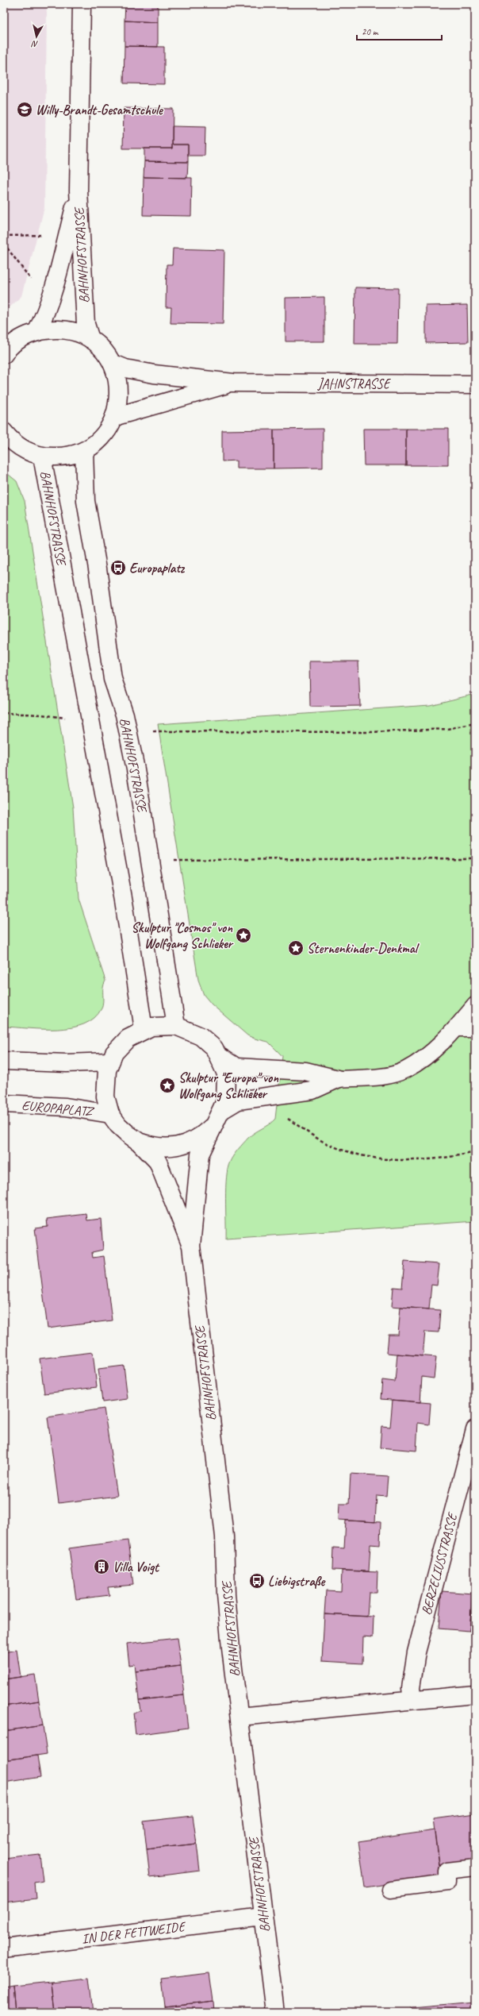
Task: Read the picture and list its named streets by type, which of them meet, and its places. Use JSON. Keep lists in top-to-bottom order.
{
  "streets": {
    "main road": [
      "BAHNHOFSTRASSE",
      "JAHNSTRASSE",
      "EUROPAPLATZ",
      "BERZELIUSSTRASSE",
      "IN DER FETTWEIDE"
    ]
  },
  "crossings": [
    ["BAHNHOFSTRASSE", "EUROPAPLATZ"],
    ["BAHNHOFSTRASSE", "IN DER FETTWEIDE"]
  ],
  "places": {
    "school or university": ["Willy-Brandt-Gesamtschule"],
    "bus stop": ["Europaplatz", "Liebigstraße"],
    "place": ["Skulptur \"Cosmos\" von Wolfgang Schlieker", "Sternenkinder-Denkmal", "Skulptur \"Europa\" von Wolfgang Schlieker"],
    "building": ["Villa Voigt"]
  },
  "scale_bar": "20 m",
  "north": "bottom"
}
